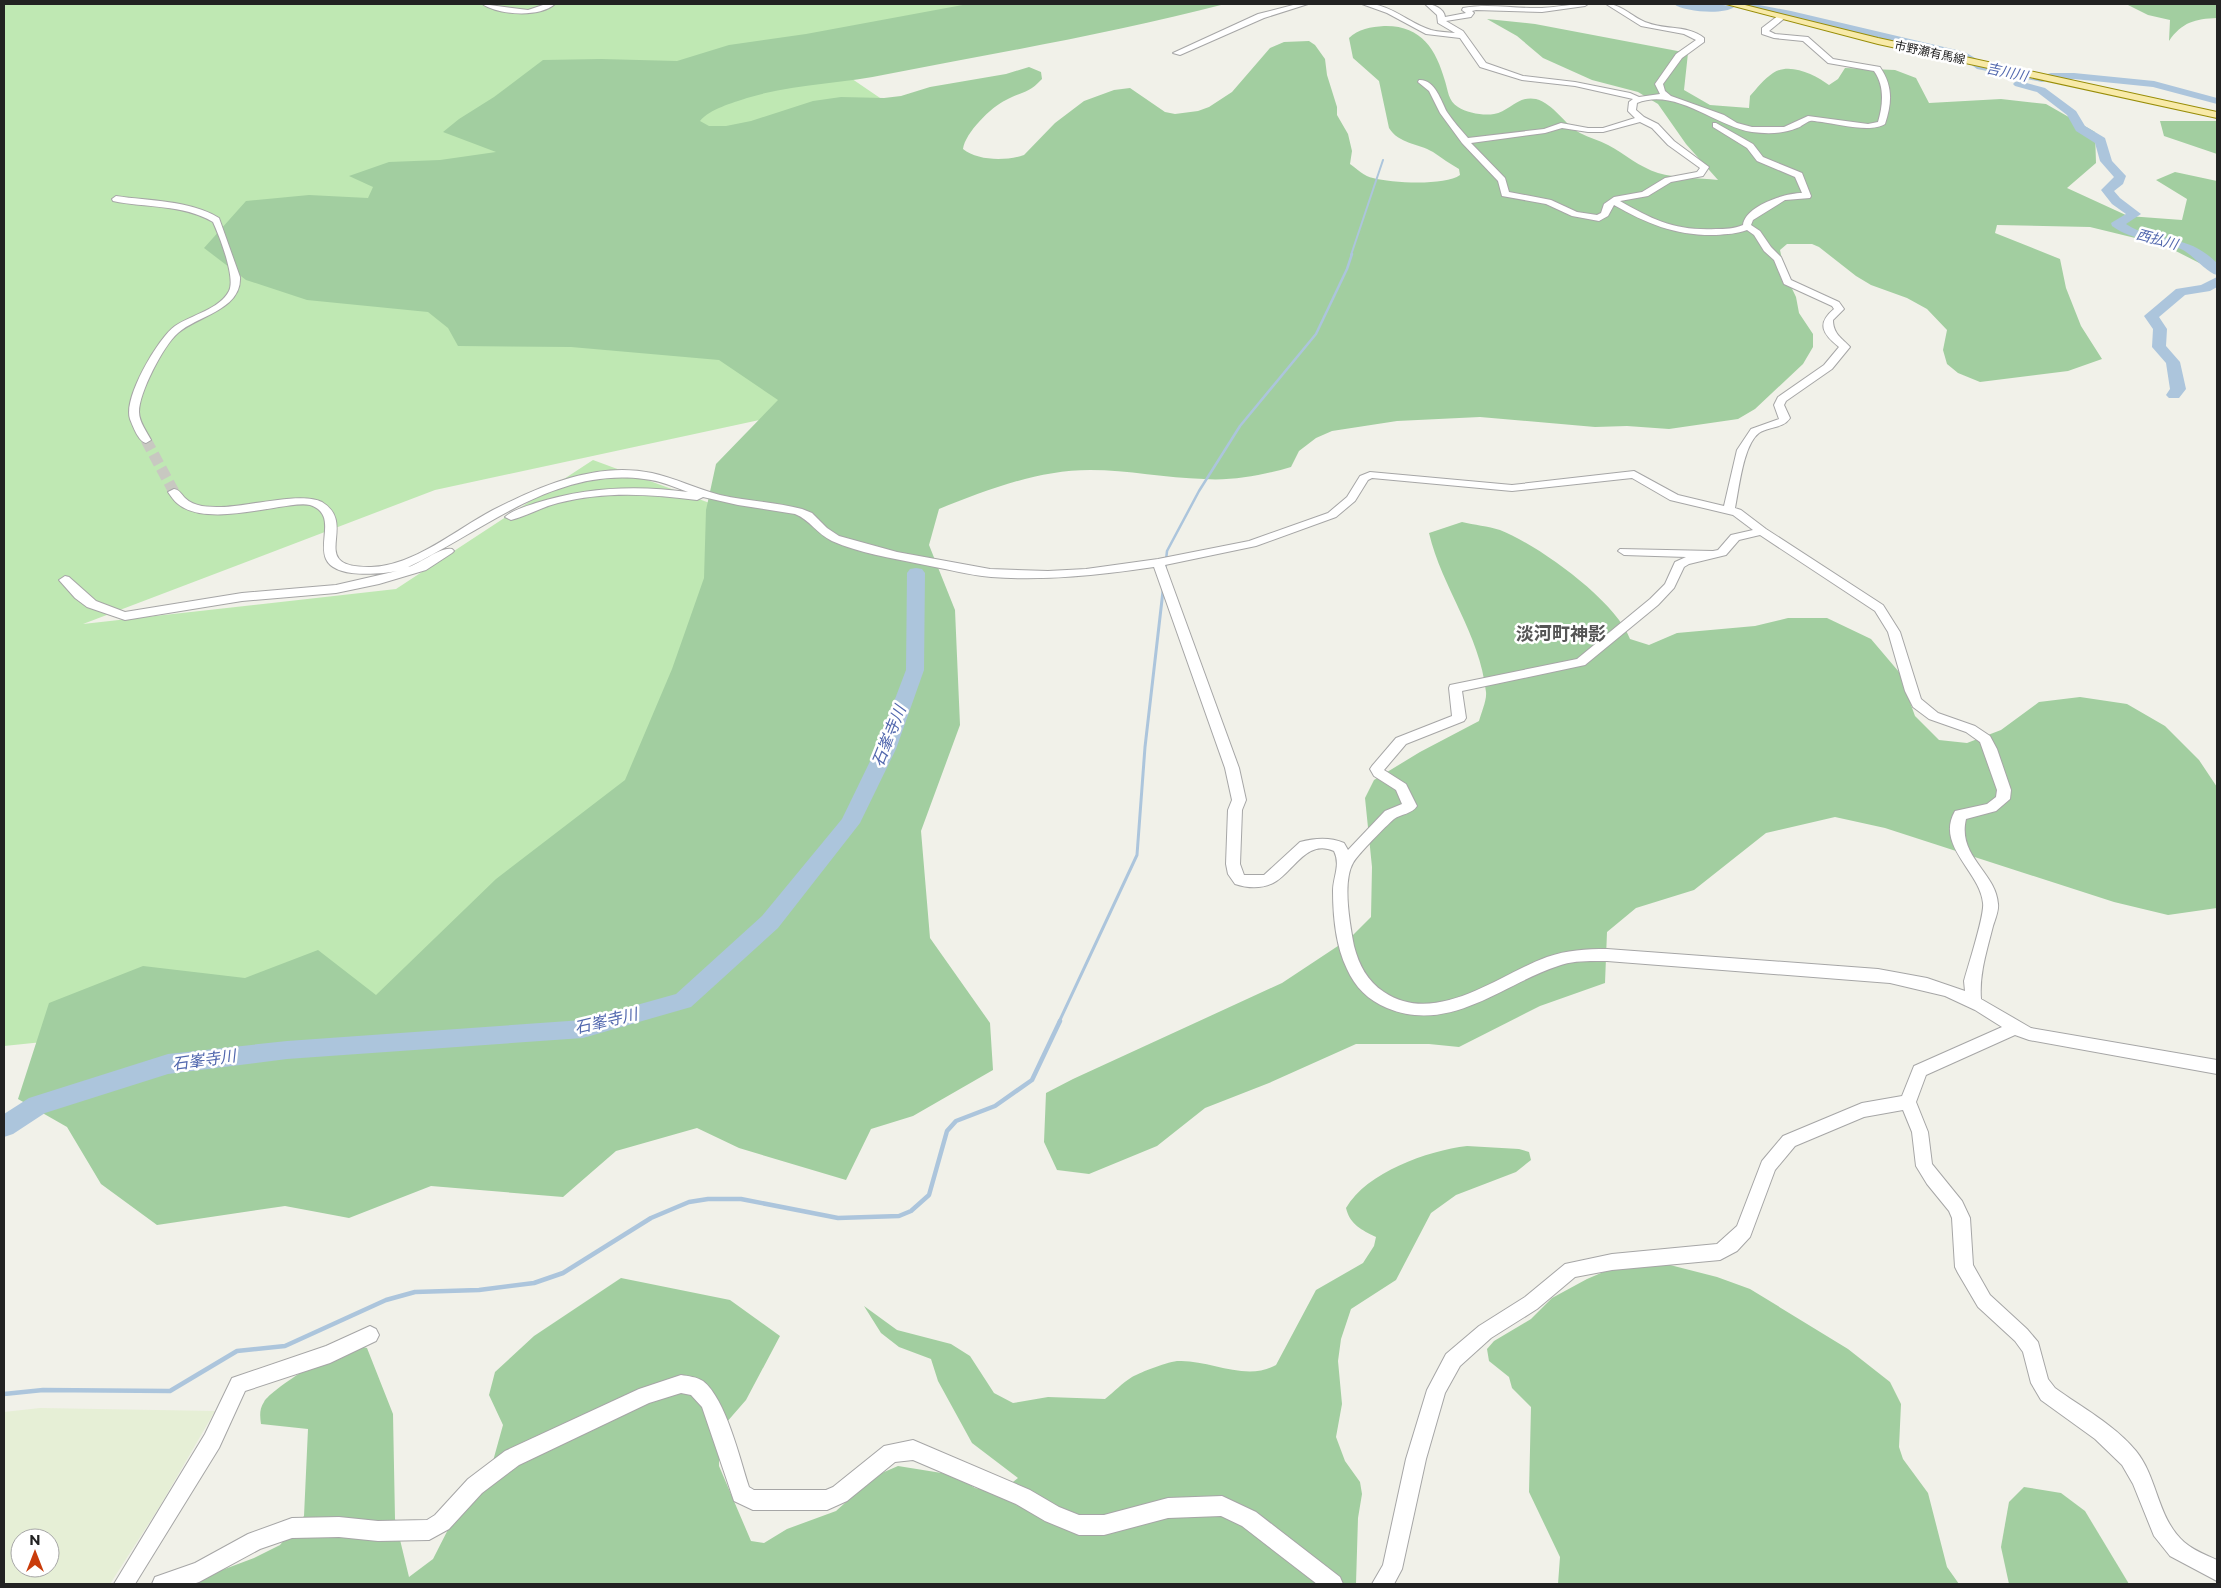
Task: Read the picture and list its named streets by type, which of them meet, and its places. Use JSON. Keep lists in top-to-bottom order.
{
  "streets": {
    "main road": ["市野瀬有馬線"]
  },
  "districts": ["淡河町神影"],
  "water": ["吉川川", "西払川", "石峯寺川"],
  "north": "top"
}
